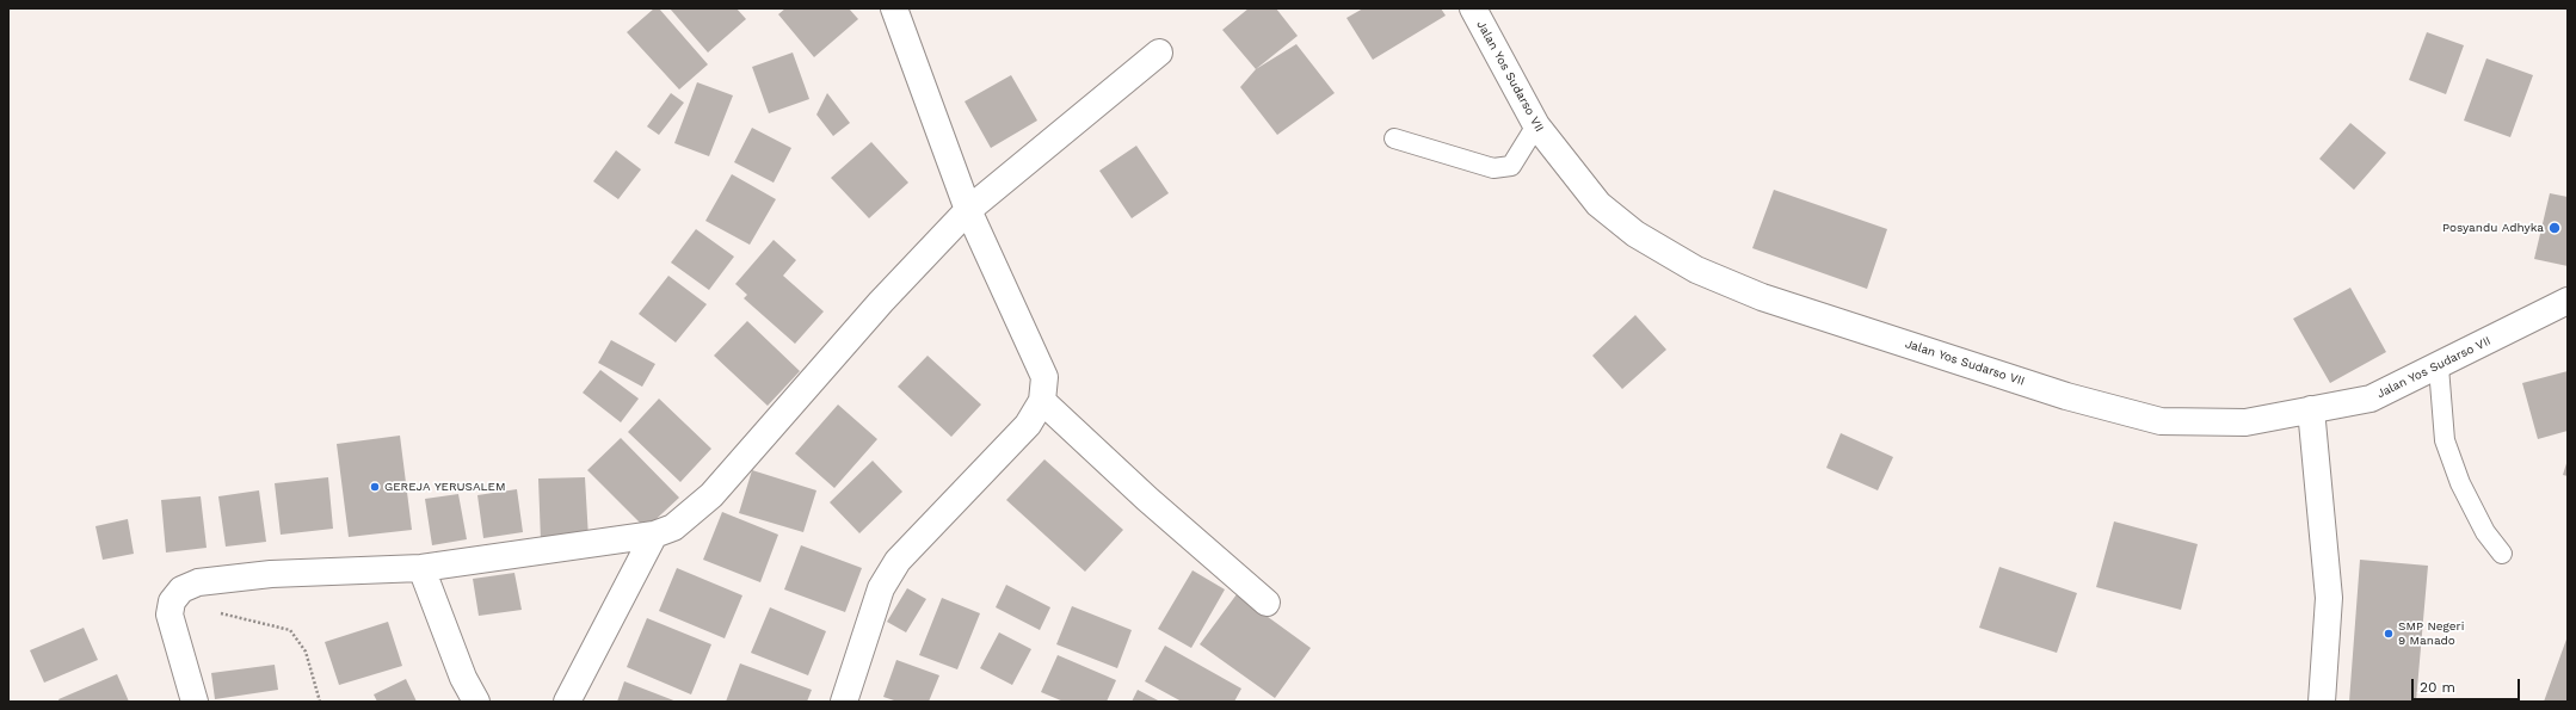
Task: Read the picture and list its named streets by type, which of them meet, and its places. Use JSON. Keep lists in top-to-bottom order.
{
  "streets": {
    "street": ["Jalan Yos Sudarso VII"]
  },
  "places": ["Posyandu Adhyka", "GEREJA YERUSALEM", "SMP Negeri 9 Manado"],
  "scale_bar": "20 m"
}
